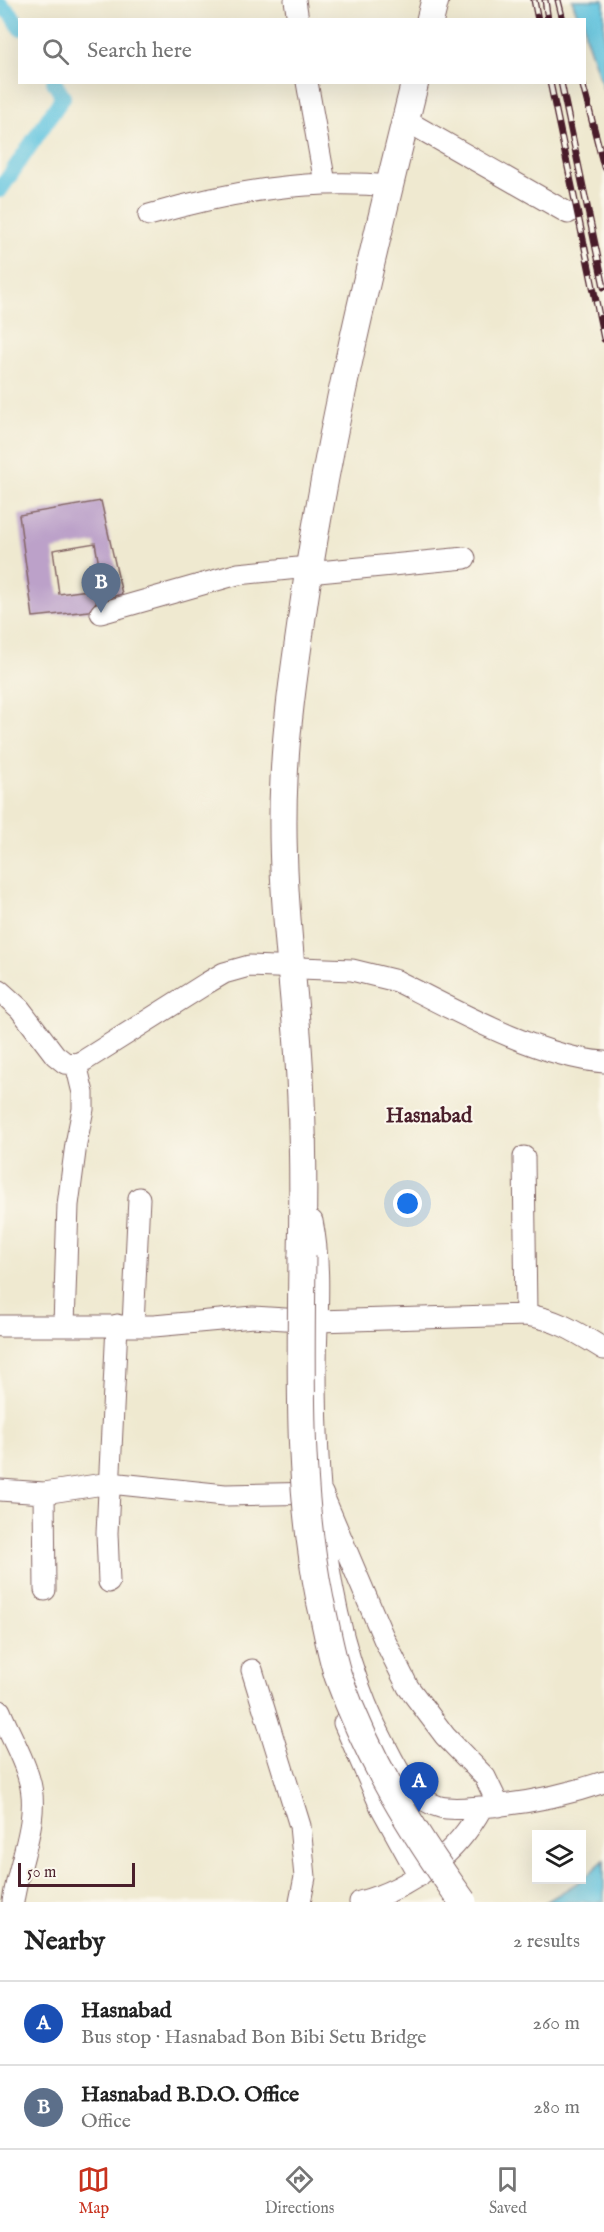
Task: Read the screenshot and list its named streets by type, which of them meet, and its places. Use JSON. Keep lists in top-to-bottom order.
{
  "districts": ["Hasnabad"],
  "scale_bar": "50 m",
  "page": {
    "search": "Search here",
    "pins": ["B", "A"],
    "scale": "50 m",
    "heading": ["Nearby", "2 results"],
    "list": [
      {
        "mark": "A",
        "name": "Hasnabad",
        "note": "Bus stop · Hasnabad Bon Bibi Setu Bridge",
        "value": "260 m"
      },
      {
        "mark": "B",
        "name": "Hasnabad B.D.O. Office",
        "note": "Office",
        "value": "280 m"
      }
    ],
    "nav": ["Map", "Directions", "Saved"]
  }
}
